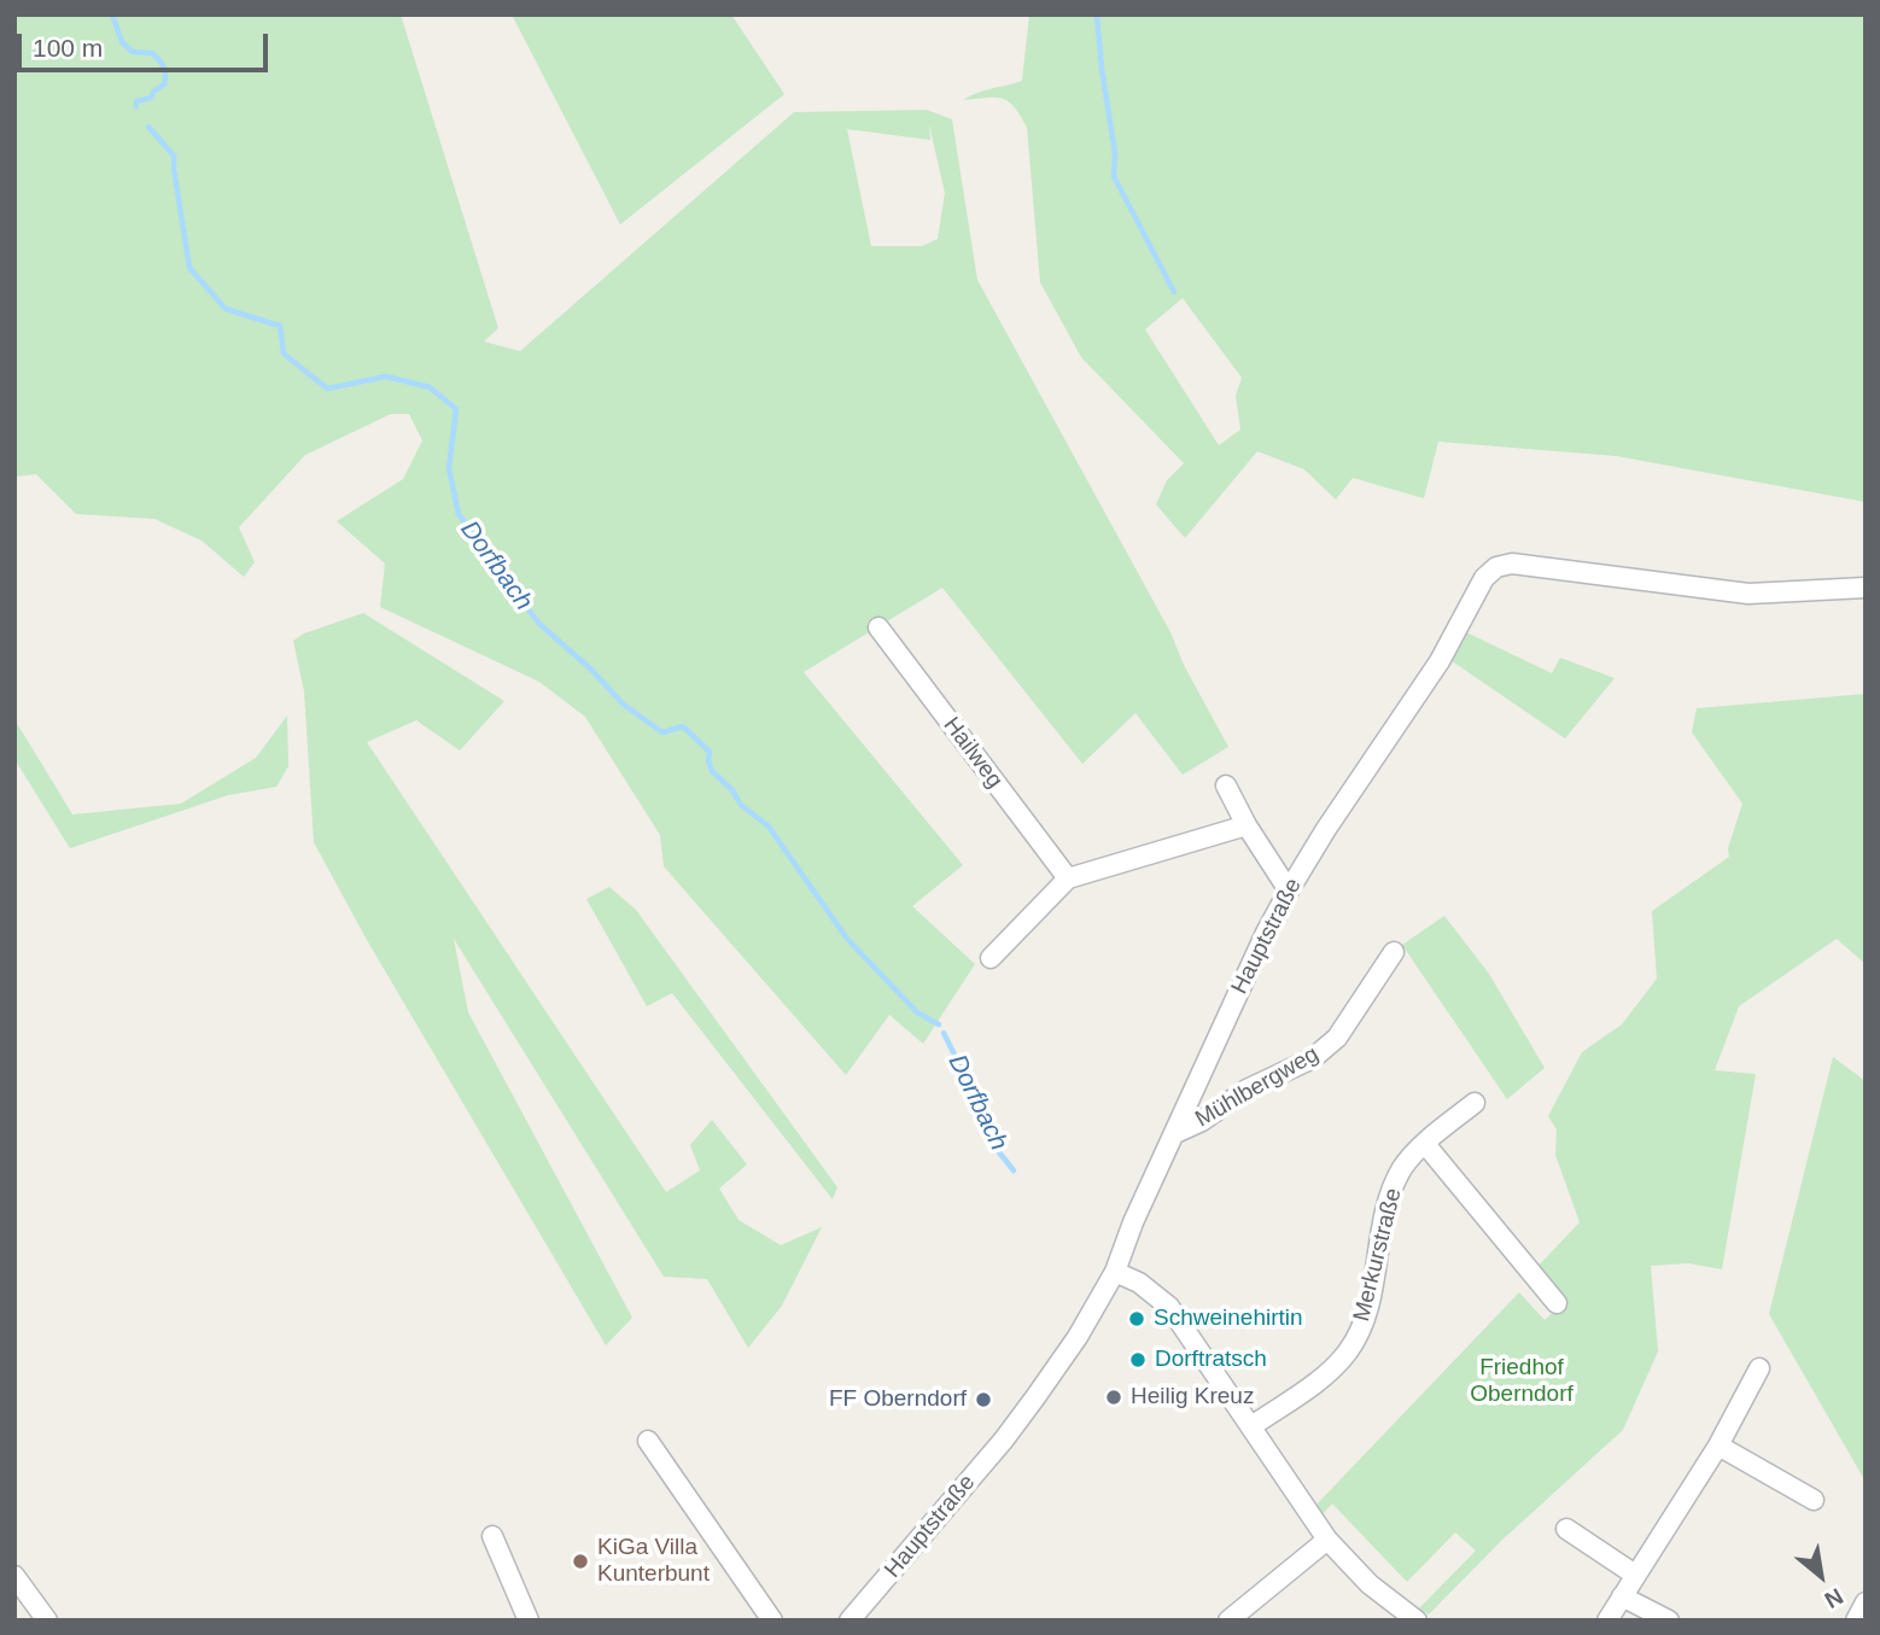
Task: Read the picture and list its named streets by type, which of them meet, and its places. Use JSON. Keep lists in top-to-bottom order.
{
  "streets": {
    "street": [
      "Hailweg",
      "Hauptstraße",
      "Mühlbergweg",
      "Merkurstraße"
    ]
  },
  "crossings": [
    ["Hauptstraße", "Mühlbergweg"]
  ],
  "water": ["Dorfbach"],
  "parks": ["Friedhof Oberndorf"],
  "places": [
    "Schweinehirtin",
    "Dorftratsch",
    "Heilig Kreuz",
    "FF Oberndorf",
    "KiGa Villa Kunterbunt"
  ],
  "scale_bar": "100 m",
  "north": "bottom right"
}
